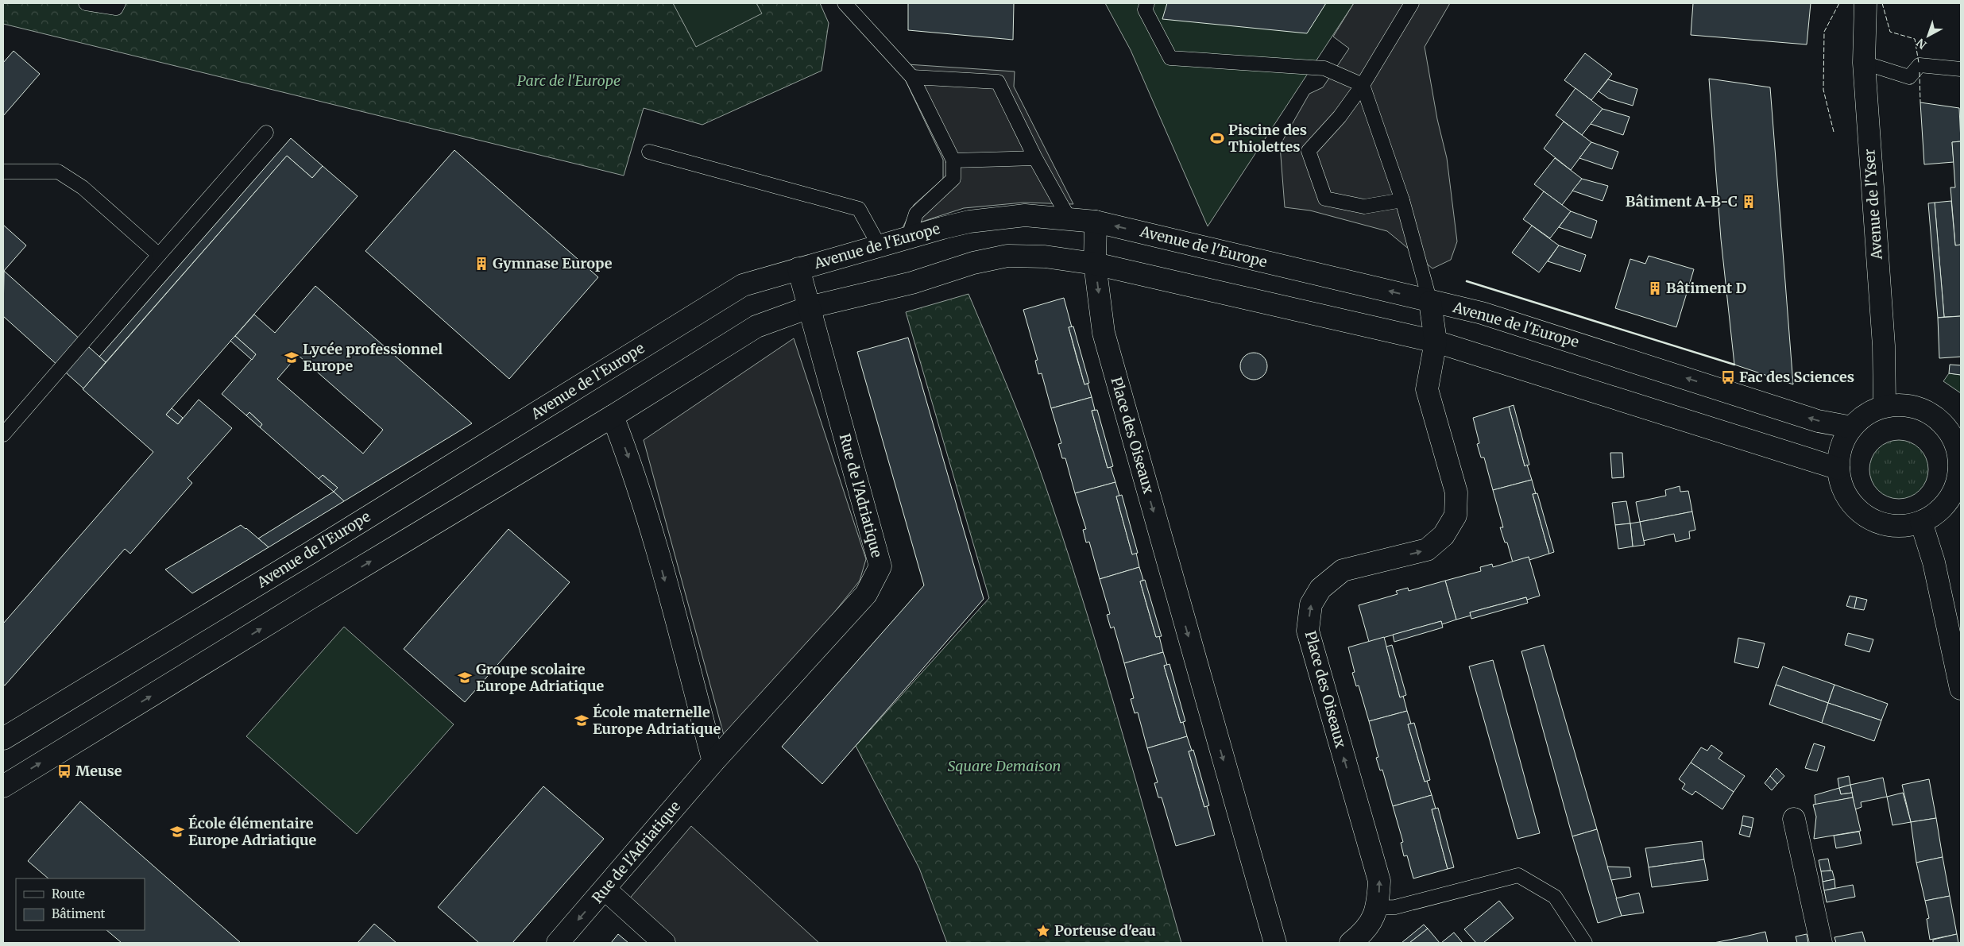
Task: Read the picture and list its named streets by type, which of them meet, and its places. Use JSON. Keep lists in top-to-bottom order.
{
  "streets": {
    "street": [
      "Avenue de l'Yser",
      "Avenue de l'Europe",
      "Place des Oiseaux",
      "Rue de l'Adriatique"
    ]
  },
  "crossings": [
    ["Avenue de l'Yser", "Avenue de l'Europe"],
    ["Avenue de l'Europe", "Place des Oiseaux"],
    ["Avenue de l'Europe", "Rue de l'Adriatique"]
  ],
  "parks": ["Parc de l'Europe", "Square Demaison"],
  "places": {
    "sports": ["Piscine des Thiolettes"],
    "building": ["Bâtiment A-B-C", "Gymnase Europe", "Bâtiment D"],
    "school or university": [
      "Lycée professionnel Europe",
      "Groupe scolaire Europe Adriatique",
      "École maternelle Europe Adriatique",
      "École élémentaire Europe Adriatique"
    ],
    "bus stop": ["Fac des Sciences", "Meuse"],
    "place": ["Porteuse d'eau"]
  },
  "legend": ["Route", "Bâtiment"],
  "north": "bottom left"
}
